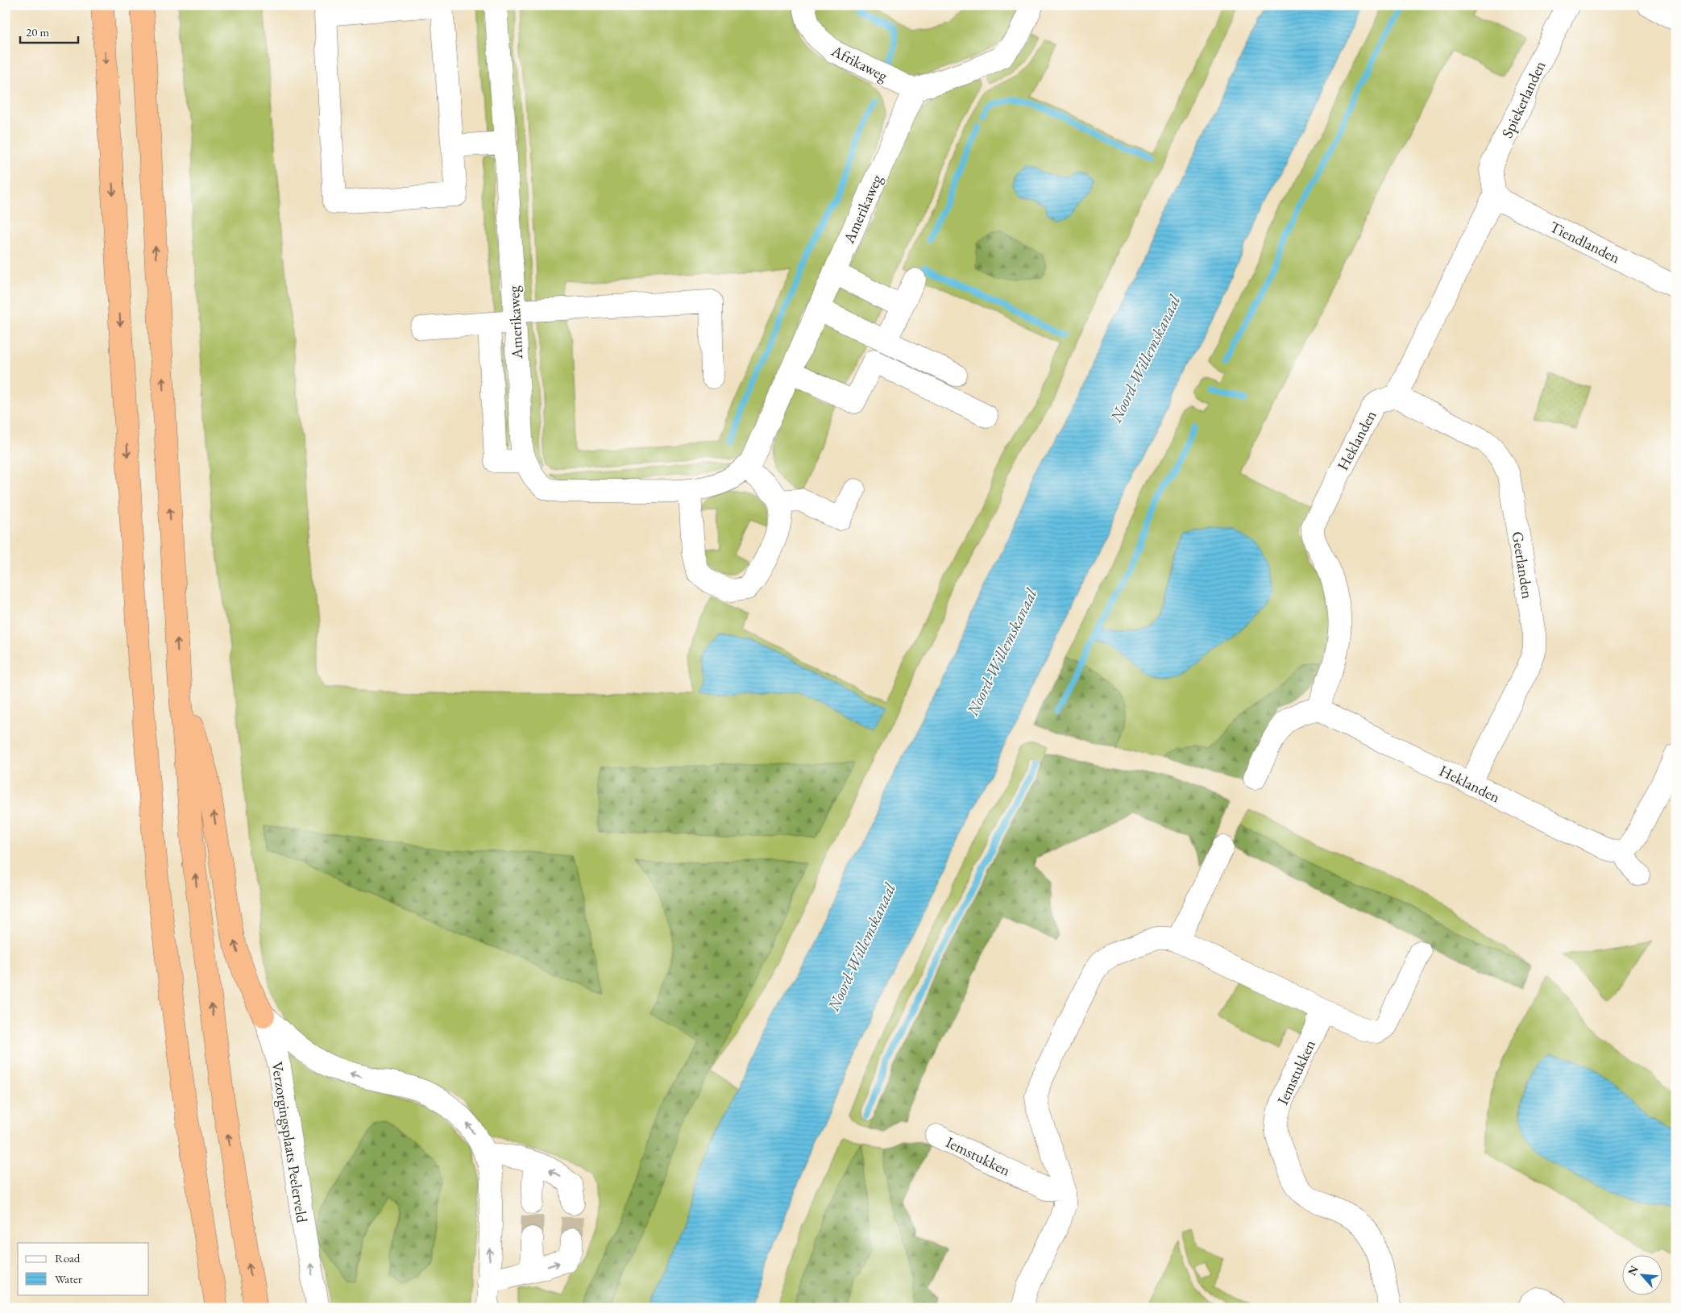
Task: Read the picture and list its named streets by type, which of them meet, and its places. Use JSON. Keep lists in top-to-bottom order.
{
  "streets": {
    "street": [
      "Afrikaweg",
      "Spiekerlanden",
      "Amerikaweg",
      "Tiendlanden",
      "Heklanden",
      "Geerlanden",
      "Iemstukken",
      "Verzorgingsplaats Peelerveld"
    ]
  },
  "crossings": [
    ["Afrikaweg", "Amerikaweg"],
    ["Spiekerlanden", "Tiendlanden"],
    ["Heklanden", "Geerlanden"]
  ],
  "one_way": ["Verzorgingsplaats Peelerveld"],
  "water": ["Noord-Willemskanaal"],
  "legend": ["Road", "Water"],
  "scale_bar": "20 m",
  "north": "top left"
}
